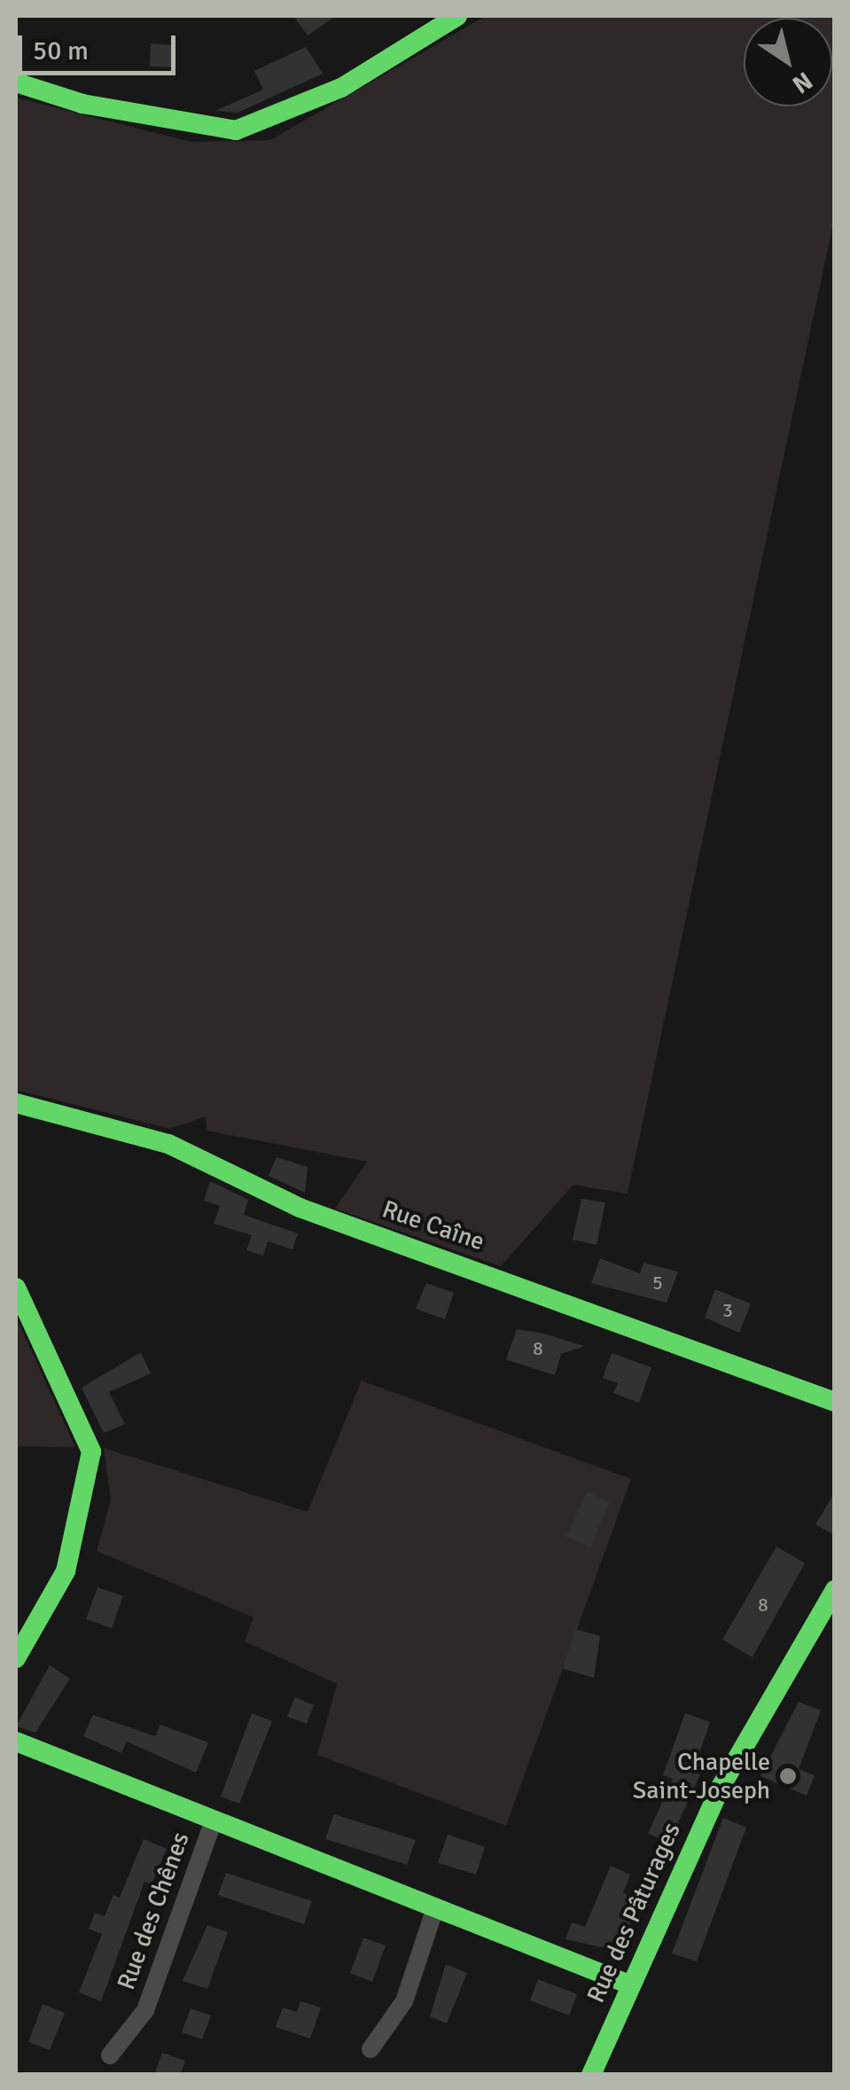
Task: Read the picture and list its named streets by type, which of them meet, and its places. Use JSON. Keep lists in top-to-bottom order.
{
  "streets": {
    "street": ["Rue Caîne", "Rue des Chênes", "Rue des Pâturages"]
  },
  "crossings": [
    ["Rue des Chênes", "Rue des Pâturages"]
  ],
  "places": ["Chapelle Saint-Joseph"],
  "house_numbers": [
    "5",
    "3",
    "8",
    "8"
  ],
  "scale_bar": "50 m",
  "north": "bottom right"
}
